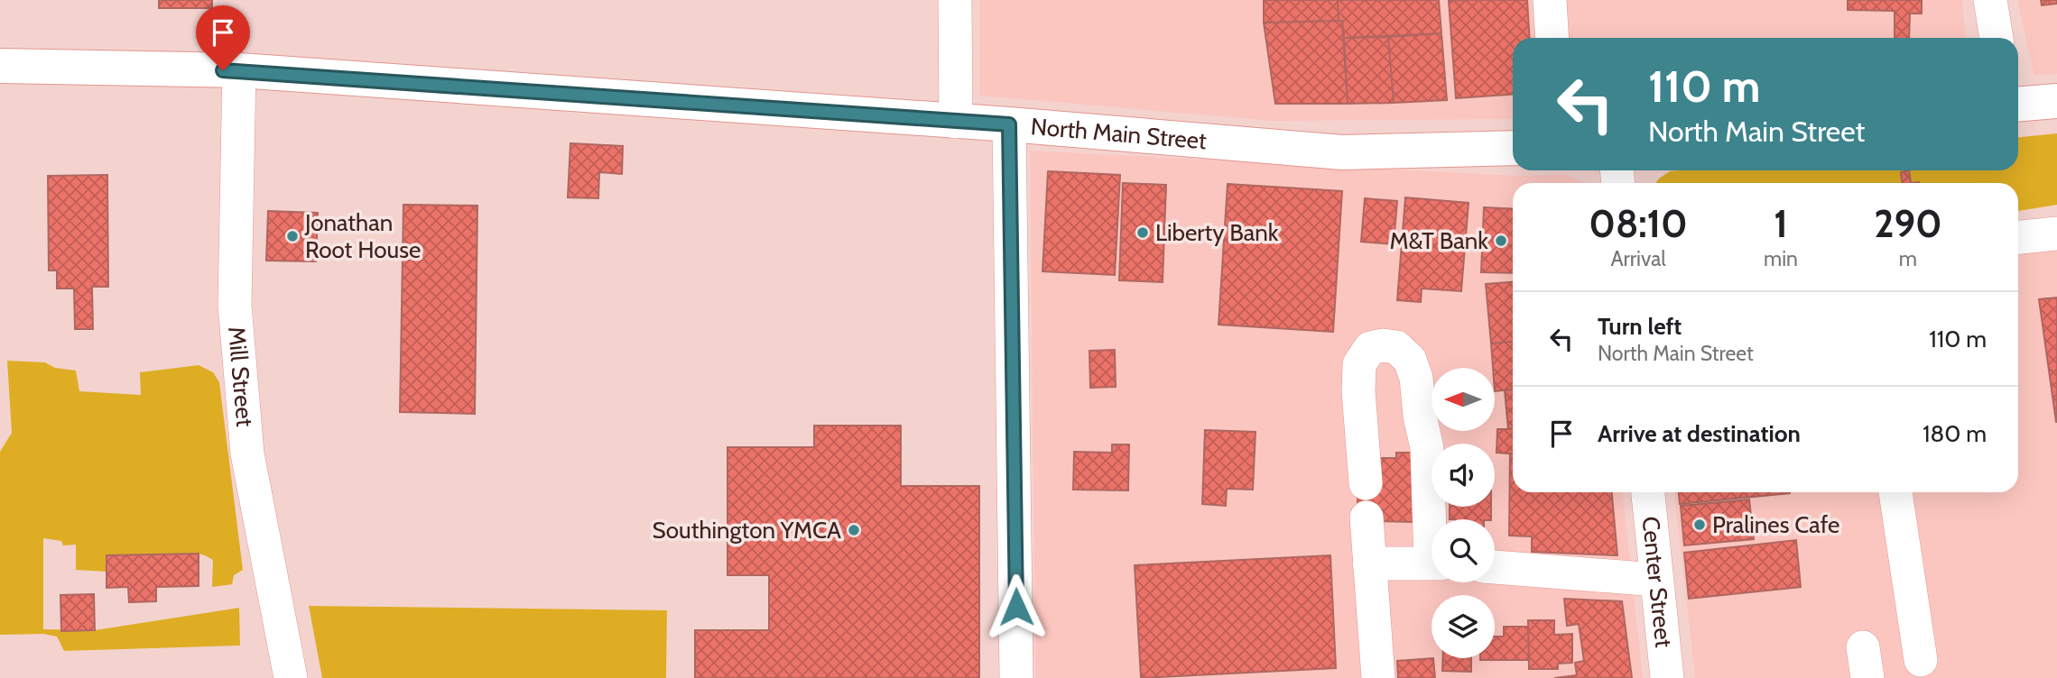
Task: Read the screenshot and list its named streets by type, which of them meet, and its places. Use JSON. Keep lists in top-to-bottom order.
{
  "streets": {
    "highway": ["North Main Street"],
    "street": ["Mill Street", "Center Street"]
  },
  "crossings": [
    ["North Main Street", "Mill Street"]
  ],
  "places": [
    "Liberty Bank",
    "Jonathan Root House",
    "M&T Bank",
    "Pralines Cafe",
    "Southington YMCA"
  ],
  "north": "left",
  "page": {
    "turn": ["110 m", "North Main Street"],
    "eta": [
      "08:10",
      "Arrival",
      "1",
      "min",
      "290",
      "m"
    ],
    "list": [
      {
        "name": "Turn left",
        "note": "North Main Street",
        "value": "110 m"
      },
      {
        "name": "Arrive at destination",
        "value": "180 m"
      }
    ]
  }
}
